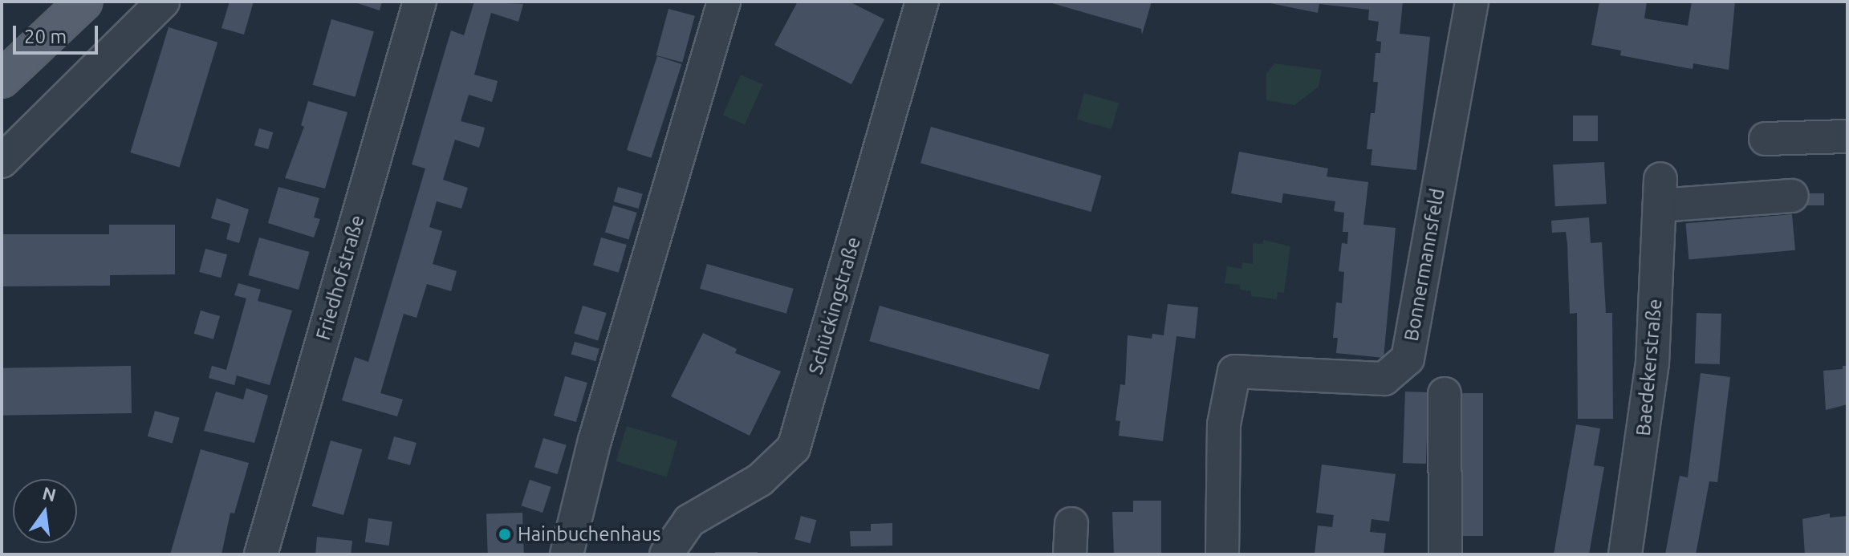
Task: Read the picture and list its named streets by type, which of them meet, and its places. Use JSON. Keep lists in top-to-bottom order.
{
  "streets": {
    "street": [
      "Bonnermannsfeld",
      "Friedhofstraße",
      "Schückingstraße",
      "Baedekerstraße"
    ]
  },
  "places": ["Hainbuchenhaus"],
  "scale_bar": "20 m",
  "north": "top"
}
